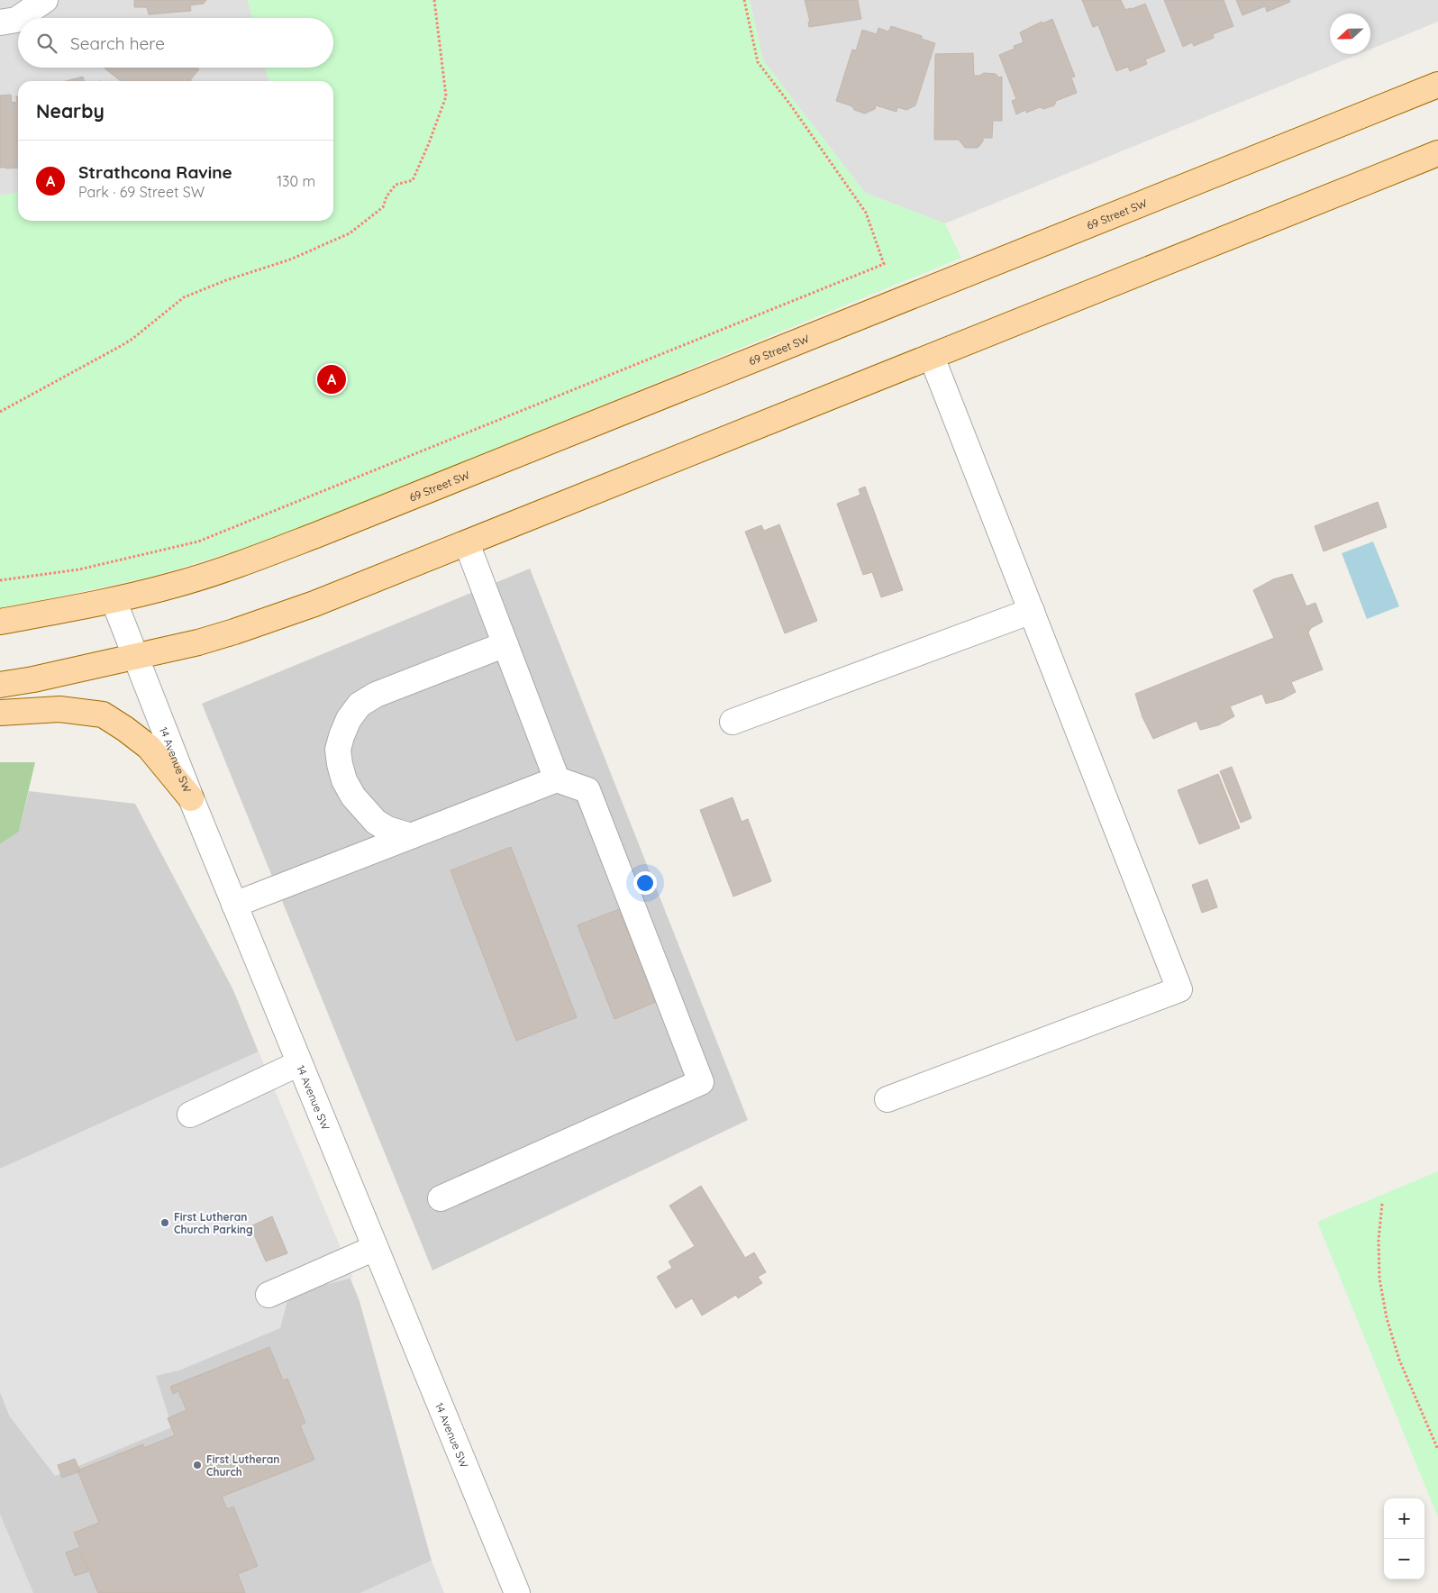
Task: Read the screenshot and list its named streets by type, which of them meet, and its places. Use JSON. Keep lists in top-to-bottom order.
{
  "streets": {
    "main road": ["69 Street SW"],
    "street": ["14 Avenue SW"]
  },
  "crossings": [
    ["69 Street SW", "14 Avenue SW"]
  ],
  "places": ["First Lutheran Church Parking", "First Lutheran Church"],
  "north": "left",
  "page": {
    "search": "Search here",
    "heading": "Nearby",
    "list": [
      {
        "mark": "A",
        "name": "Strathcona Ravine",
        "note": "Park · 69 Street SW",
        "value": "130 m"
      }
    ],
    "pins": "A",
    "map_buttons": ["+", "−"]
  }
}
